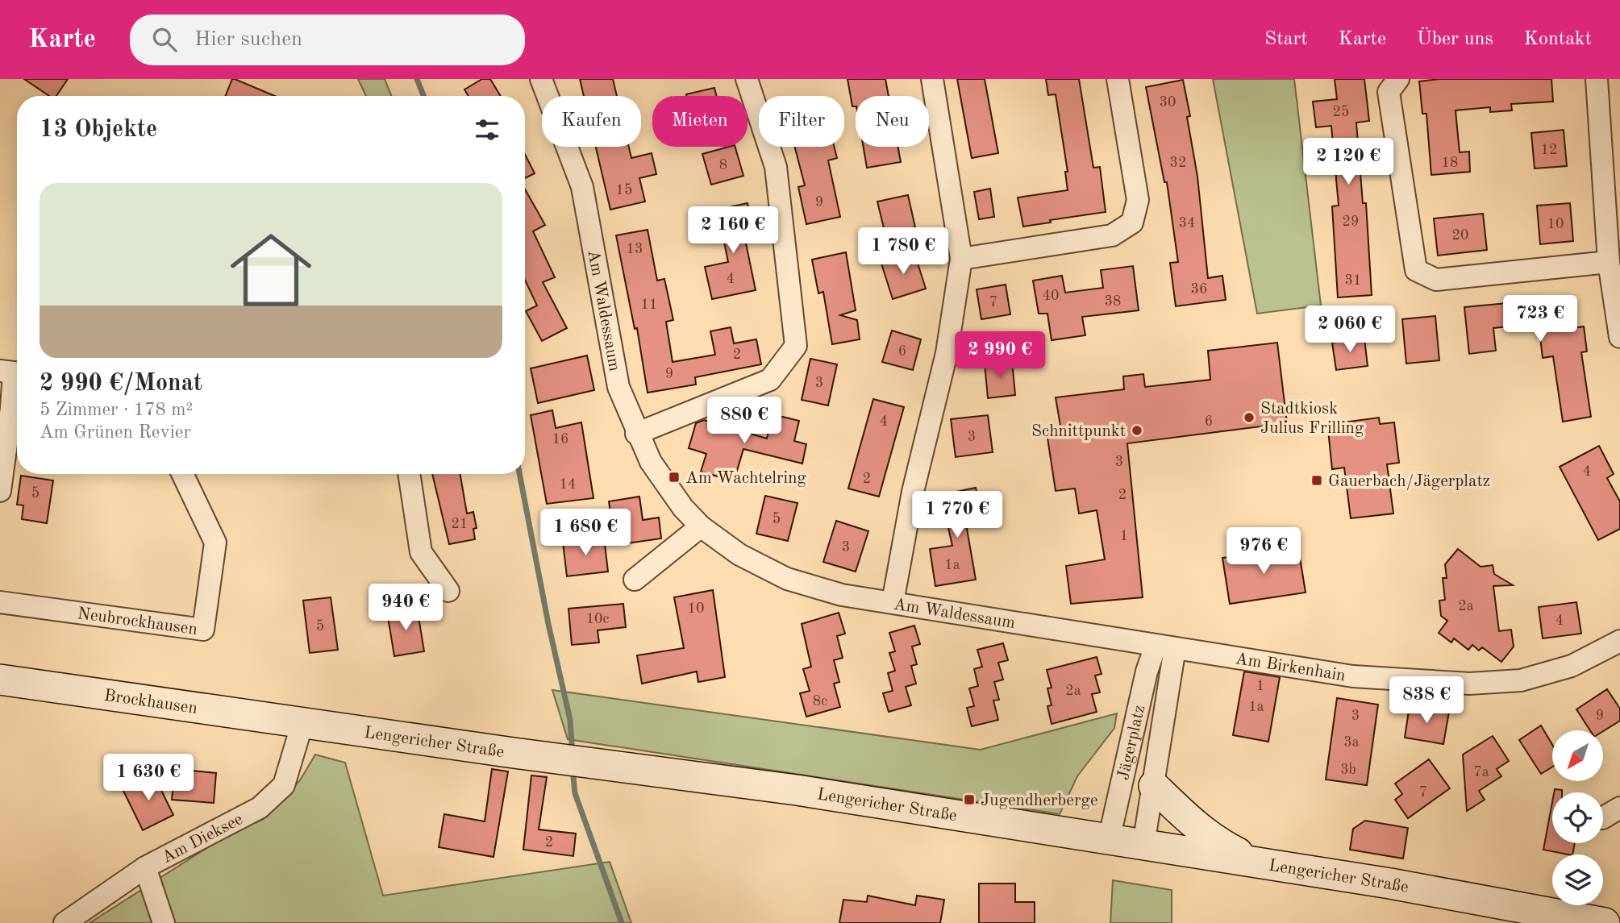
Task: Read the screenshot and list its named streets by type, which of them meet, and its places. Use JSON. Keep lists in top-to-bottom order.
{
  "streets": {
    "main road": ["Brockhausen", "Lengericher Straße"],
    "street": [
      "Am Waldessaum",
      "Neubrockhausen",
      "Am Birkenhain",
      "Jägerplatz",
      "Am Dieksee"
    ]
  },
  "crossings": [
    ["Am Waldessaum", "Am Birkenhain"],
    ["Am Waldessaum", "Jägerplatz"],
    ["Am Birkenhain", "Jägerplatz"],
    ["Brockhausen", "Lengericher Straße"],
    ["Brockhausen", "Am Dieksee"],
    ["Lengericher Straße", "Jägerplatz"],
    ["Lengericher Straße", "Am Dieksee"]
  ],
  "places": {
    "other": ["Stadtkiosk Julius Frilling", "Schnittpunkt"],
    "transit": ["Am Wachtelring", "Gauerbach/Jägerplatz", "Jugendherberge"]
  },
  "house_numbers": [
    "30",
    "25",
    "12",
    "32",
    "18",
    "8",
    "15",
    "9",
    "29",
    "34",
    "10",
    "20",
    "13",
    "4",
    "31",
    "36",
    "40",
    "38",
    "7",
    "11",
    "6",
    "2",
    "9",
    "3",
    "4",
    "6",
    "3",
    "16",
    "3",
    "4",
    "2",
    "14",
    "5",
    "2",
    "5",
    "21",
    "1",
    "3",
    "1a",
    "2a",
    "10",
    "10c",
    "4",
    "5",
    "1",
    "2a",
    "8c",
    "1a",
    "3",
    "9",
    "3a",
    "3b",
    "7a",
    "7",
    "2"
  ],
  "north": "bottom left",
  "page": {
    "header": "Karte",
    "search": "Hier suchen",
    "nav": [
      "Start",
      "Karte",
      "Über uns",
      "Kontakt"
    ],
    "chip": [
      "Kaufen",
      "Mieten",
      "Filter",
      "Neu"
    ],
    "heading": "13 Objekte",
    "price": [
      "2 120 €",
      "2 160 €",
      "1 780 €",
      "723 €",
      "2 060 €",
      "2 990 €",
      "880 €",
      "1 770 €",
      "1 680 €",
      "976 €",
      "940 €",
      "838 €",
      "1 630 €"
    ],
    "list": [
      {
        "name": "2 990 €/Monat",
        "note": "5 Zimmer · 178 m² · Am Grünen Revier"
      }
    ]
  }
}
